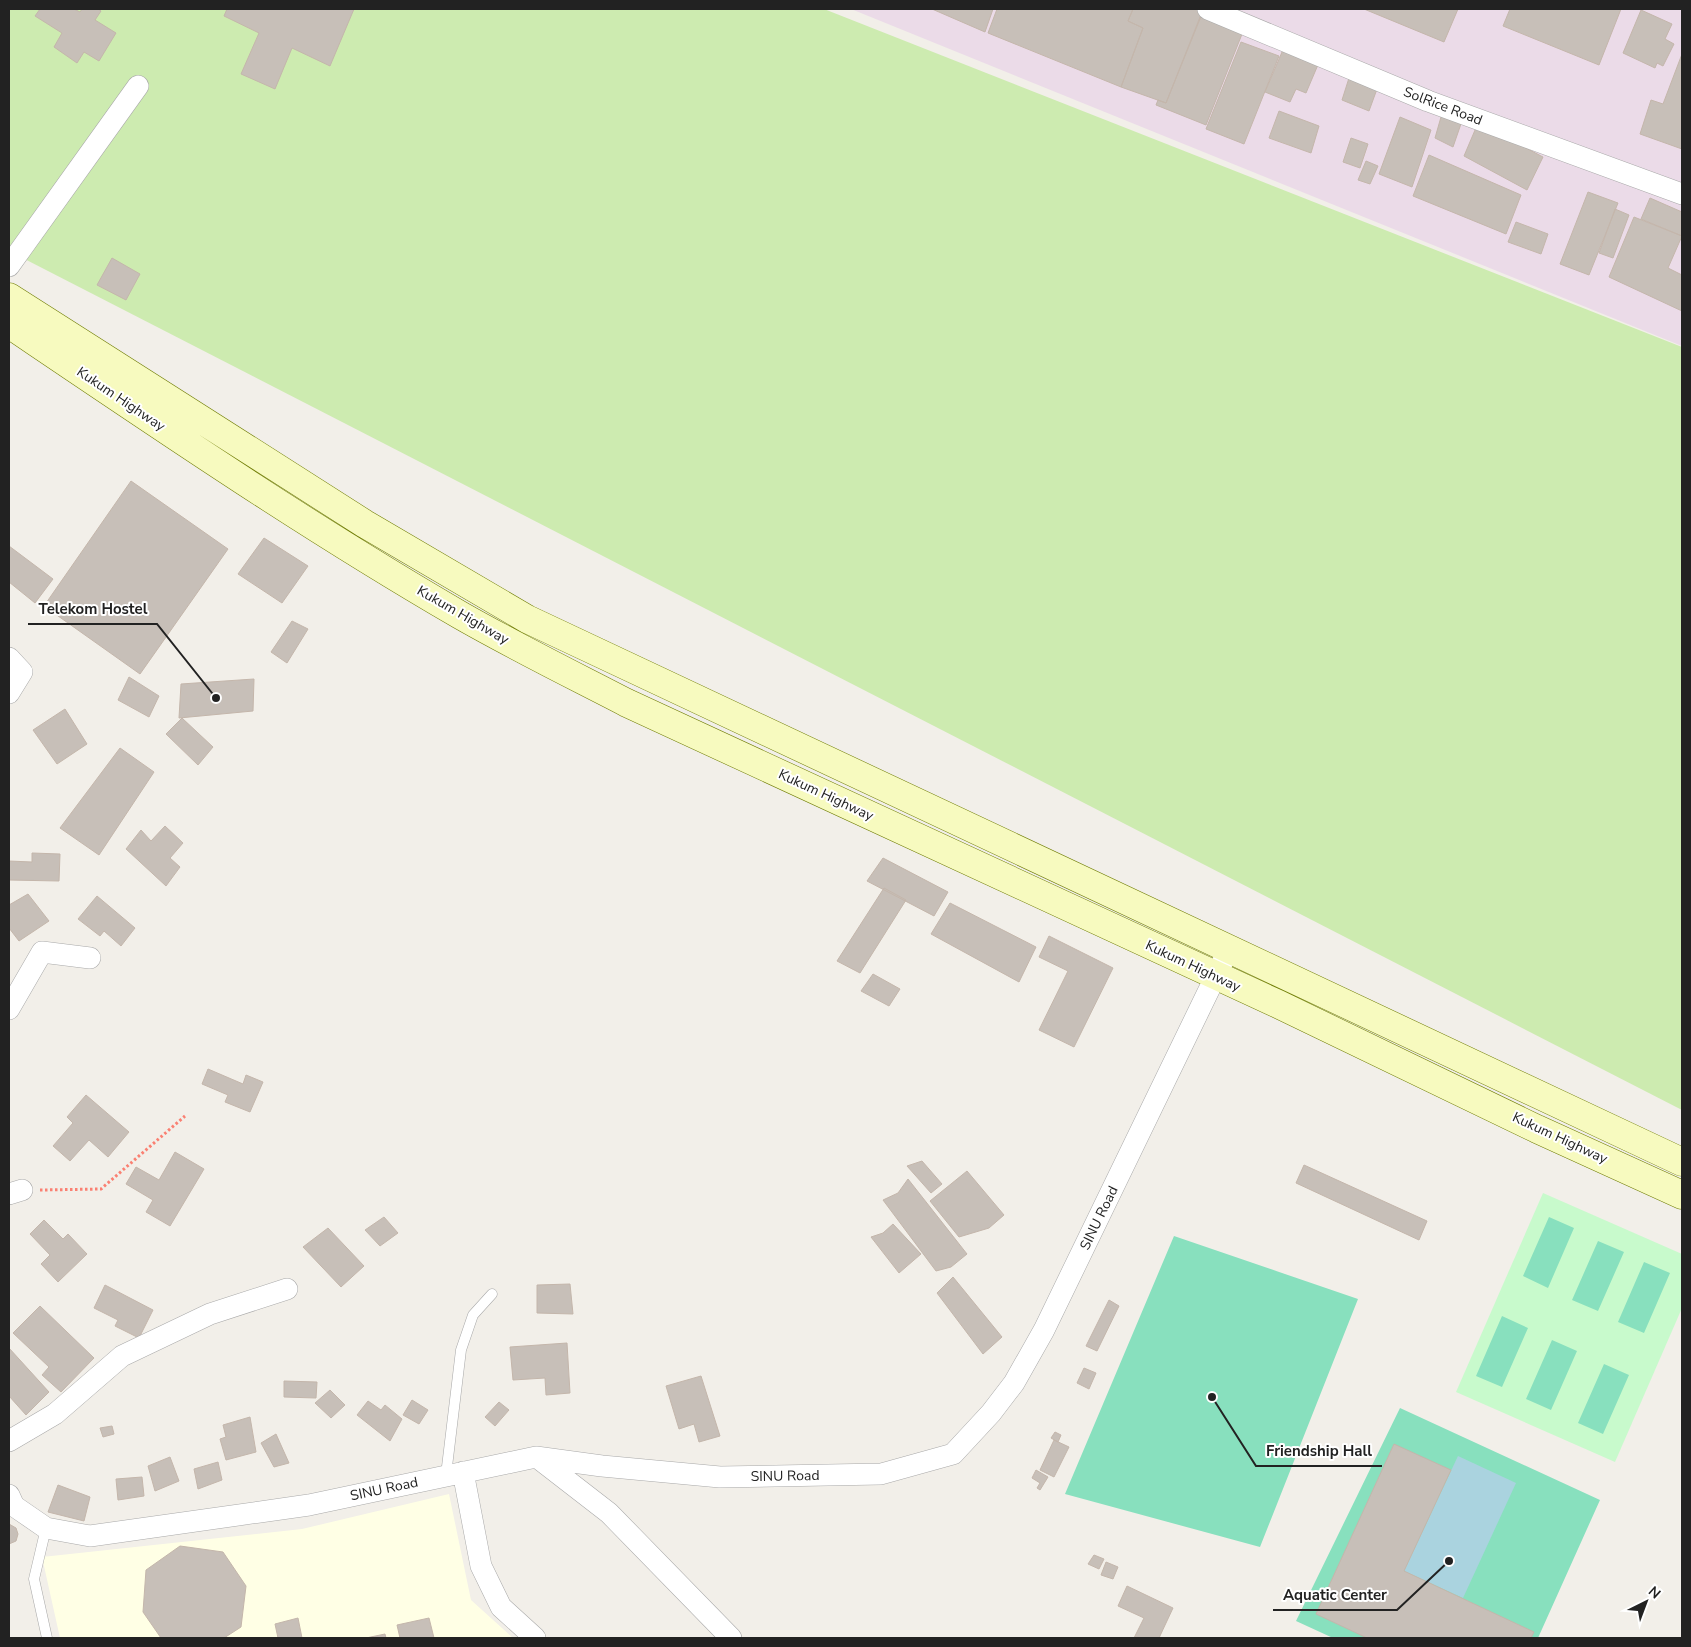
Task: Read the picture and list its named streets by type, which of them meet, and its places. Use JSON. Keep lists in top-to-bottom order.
{
  "streets": {
    "main road": ["Kukum Highway"],
    "street": ["SolRice Road", "SINU Road"]
  },
  "crossings": [
    ["Kukum Highway", "SINU Road"]
  ],
  "places": ["Telekom Hostel", "Friendship Hall", "Aquatic Center"],
  "north": "top right"
}
